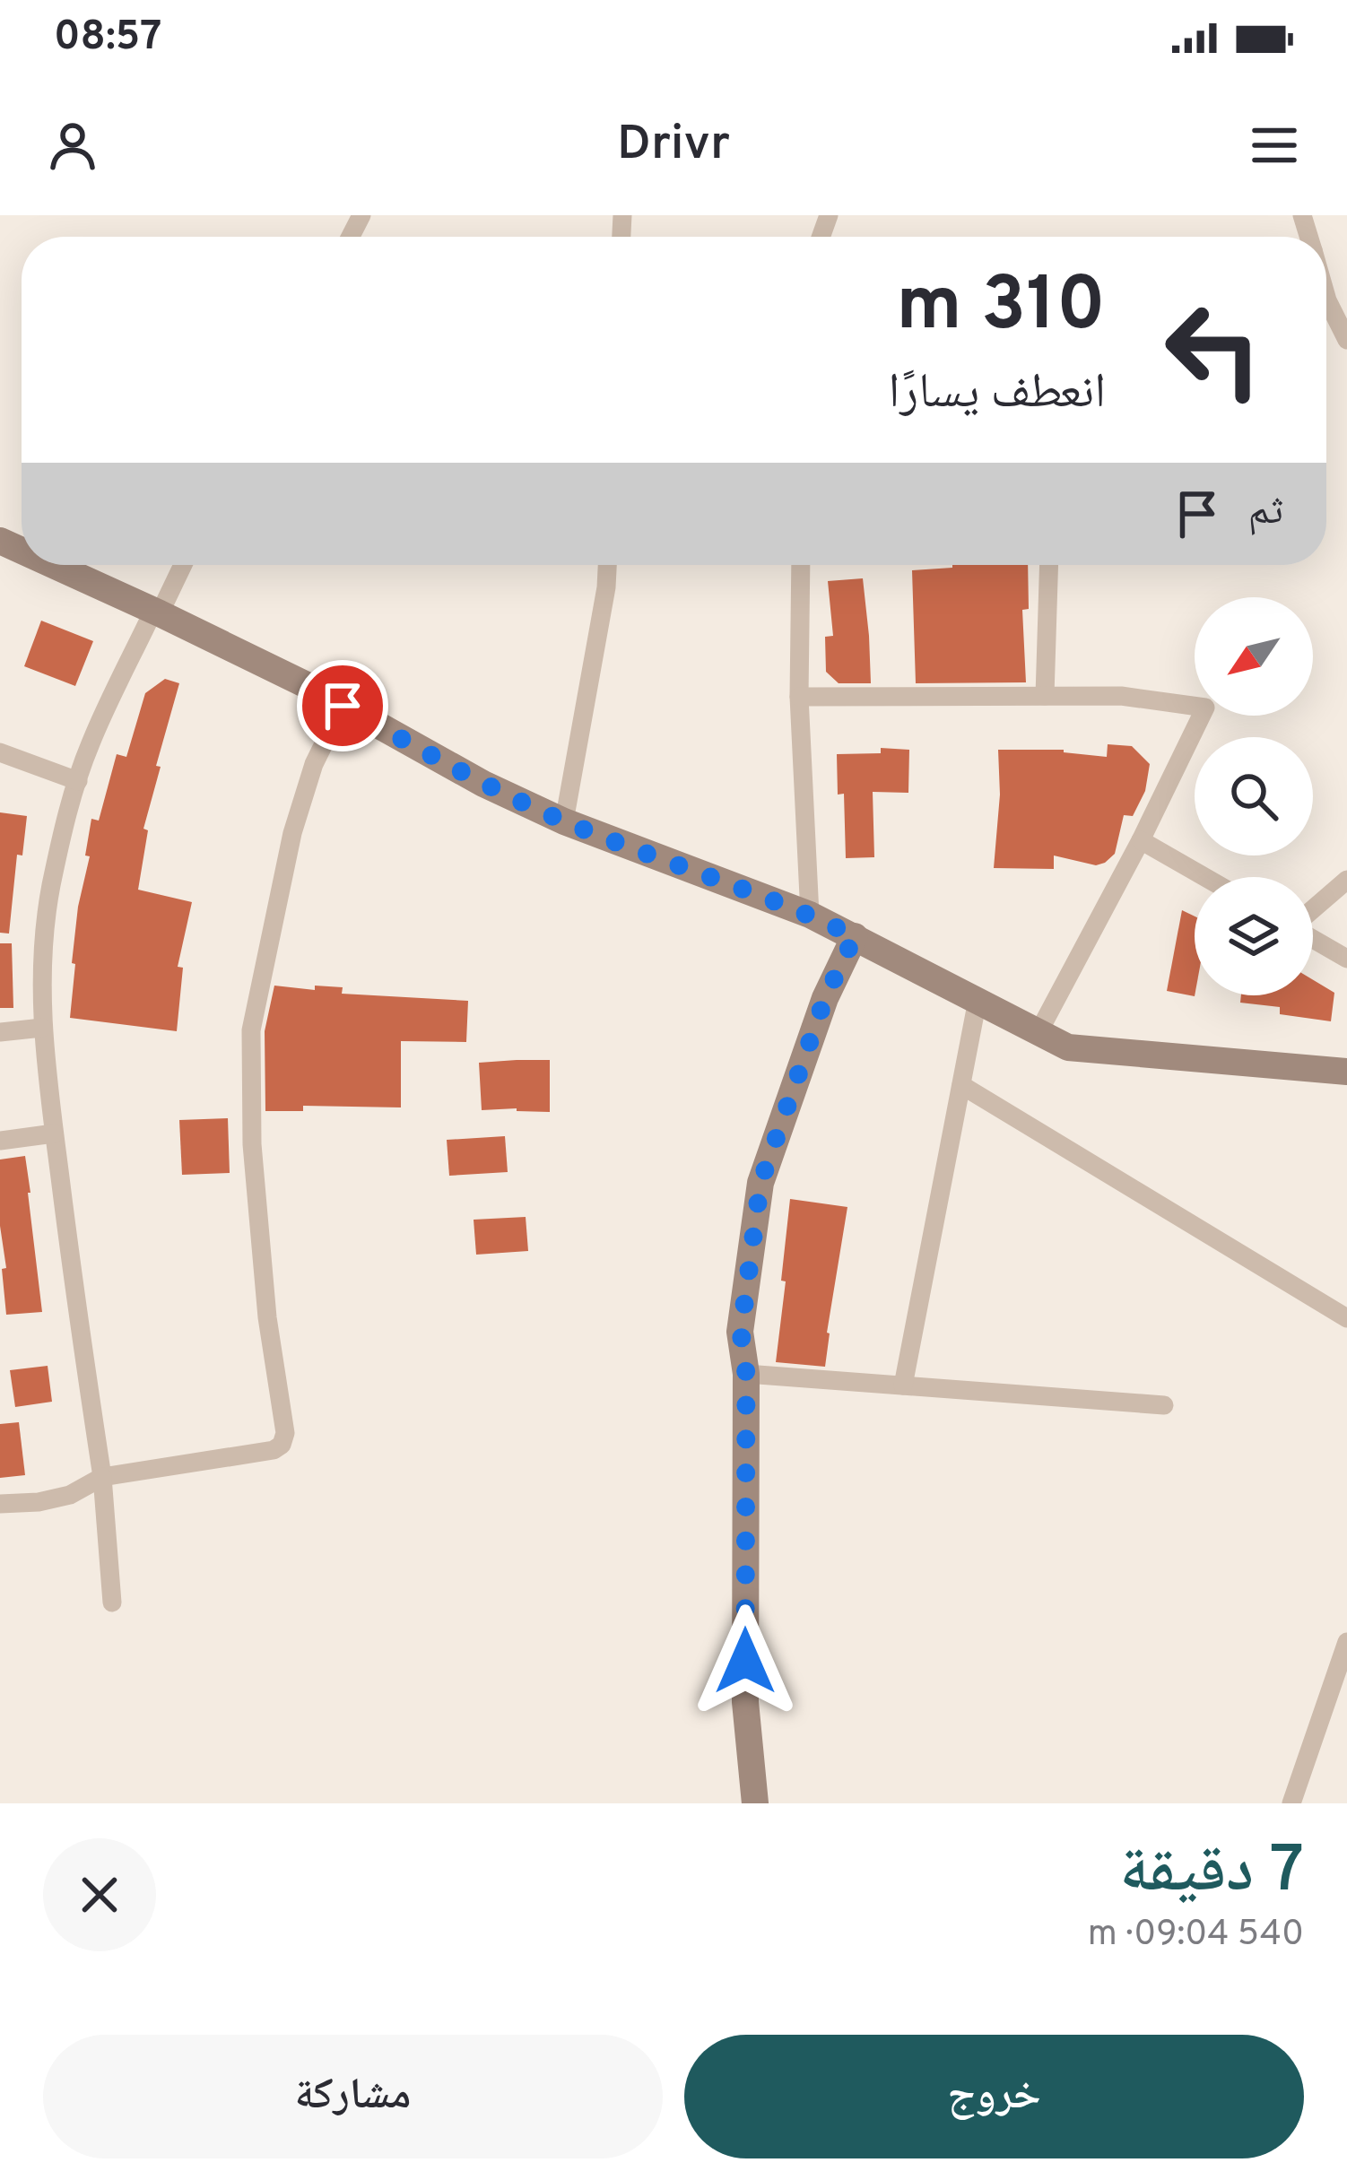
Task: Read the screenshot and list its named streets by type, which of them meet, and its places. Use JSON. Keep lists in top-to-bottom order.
{
  "north": "bottom left",
  "page": {
    "status": "08:57",
    "header": "Drivr",
    "turn": ["310 m", "انعطف يسارًا"],
    "then": "ثم",
    "heading": ["7 دقيقة", "540 m · 09:04"],
    "buttons": ["خروج", "مشاركة"]
  }
}
